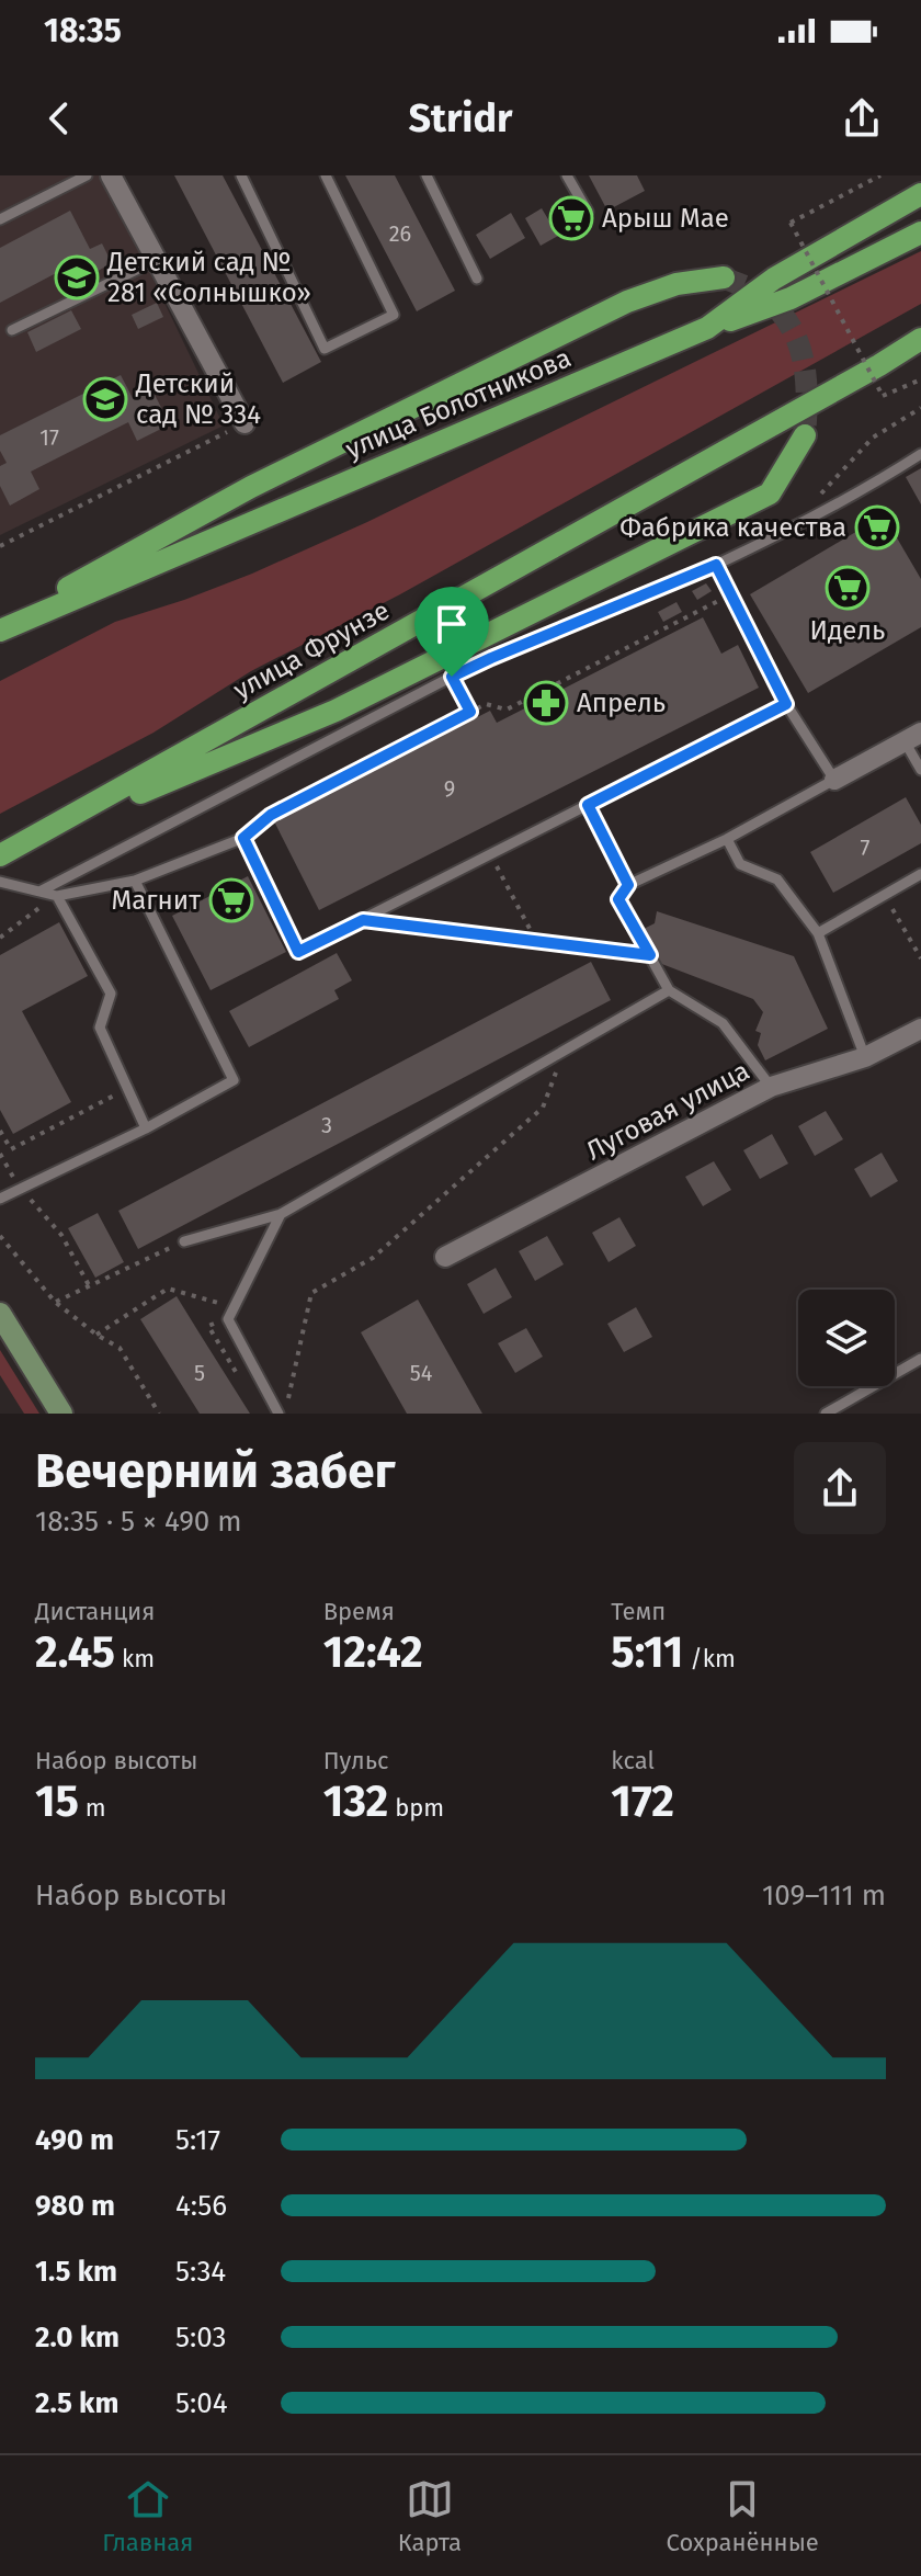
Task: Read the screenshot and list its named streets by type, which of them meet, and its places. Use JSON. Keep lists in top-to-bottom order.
{
  "streets": {
    "main road": ["улица Болотникова", "улица Фрунзе"],
    "street": ["Луговая улица"]
  },
  "places": {
    "supermarket": [
      "Арыш Мае",
      "Фабрика качества",
      "Идель",
      "Магнит"
    ],
    "school or university": ["Детский сад № 281 «Солнышко»", "Детский сад № 334"],
    "pharmacy": ["Апрель"]
  },
  "house_numbers": [
    "26",
    "17",
    "9",
    "7",
    "3",
    "5",
    "54"
  ],
  "page": {
    "status": "18:35",
    "header": "Stridr",
    "heading": ["Вечерний забег", "18:35 · 5 × 490 m"],
    "stats": [
      ["Дистанция", "2.45 km"],
      ["Время", "12:42"],
      ["Темп", "5:11 /km"],
      ["Набор высоты", "15 m"],
      ["Пульс", "132 bpm"],
      ["kcal", "172"]
    ],
    "chart": ["Набор высоты", "109–111 m"],
    "list": [
      {
        "name": "490 m",
        "note": "5:17"
      },
      {
        "name": "980 m",
        "note": "4:56"
      },
      {
        "name": "1.5 km",
        "note": "5:34"
      },
      {
        "name": "2.0 km",
        "note": "5:03"
      },
      {
        "name": "2.5 km",
        "note": "5:04"
      }
    ],
    "tabs": ["Главная", "Карта", "Сохранённые"]
  }
}
